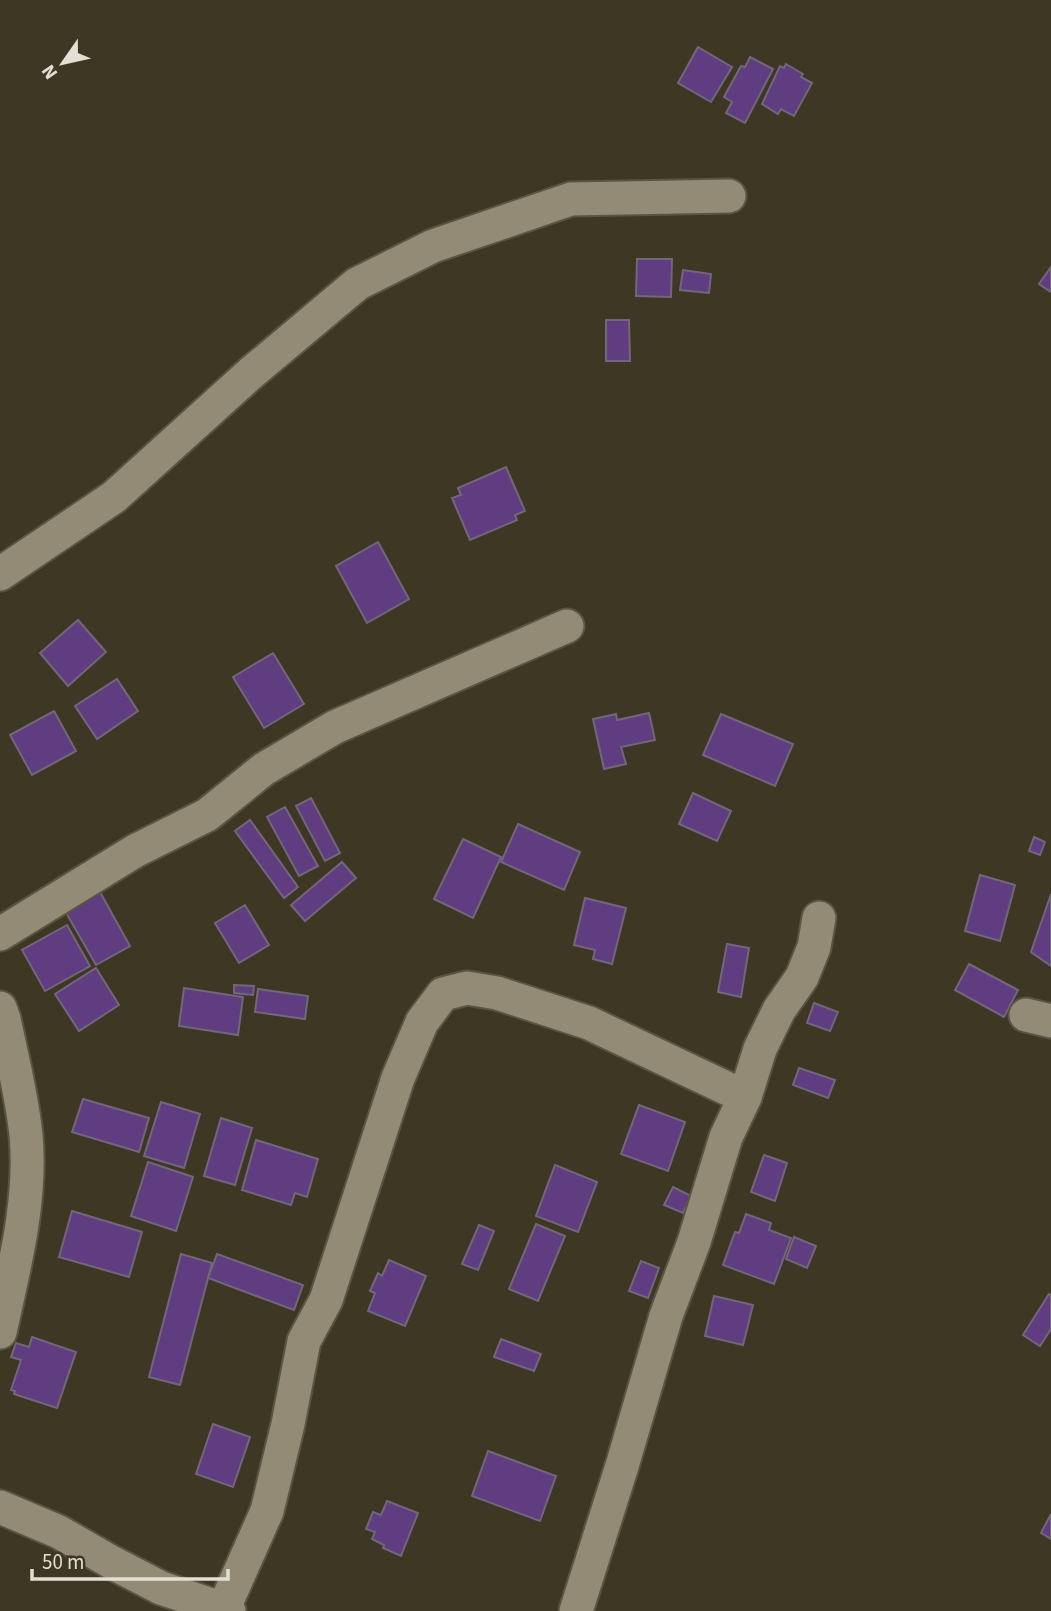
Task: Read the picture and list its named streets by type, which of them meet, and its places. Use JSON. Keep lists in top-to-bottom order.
{
  "scale_bar": "50 m",
  "north": "bottom left"
}
